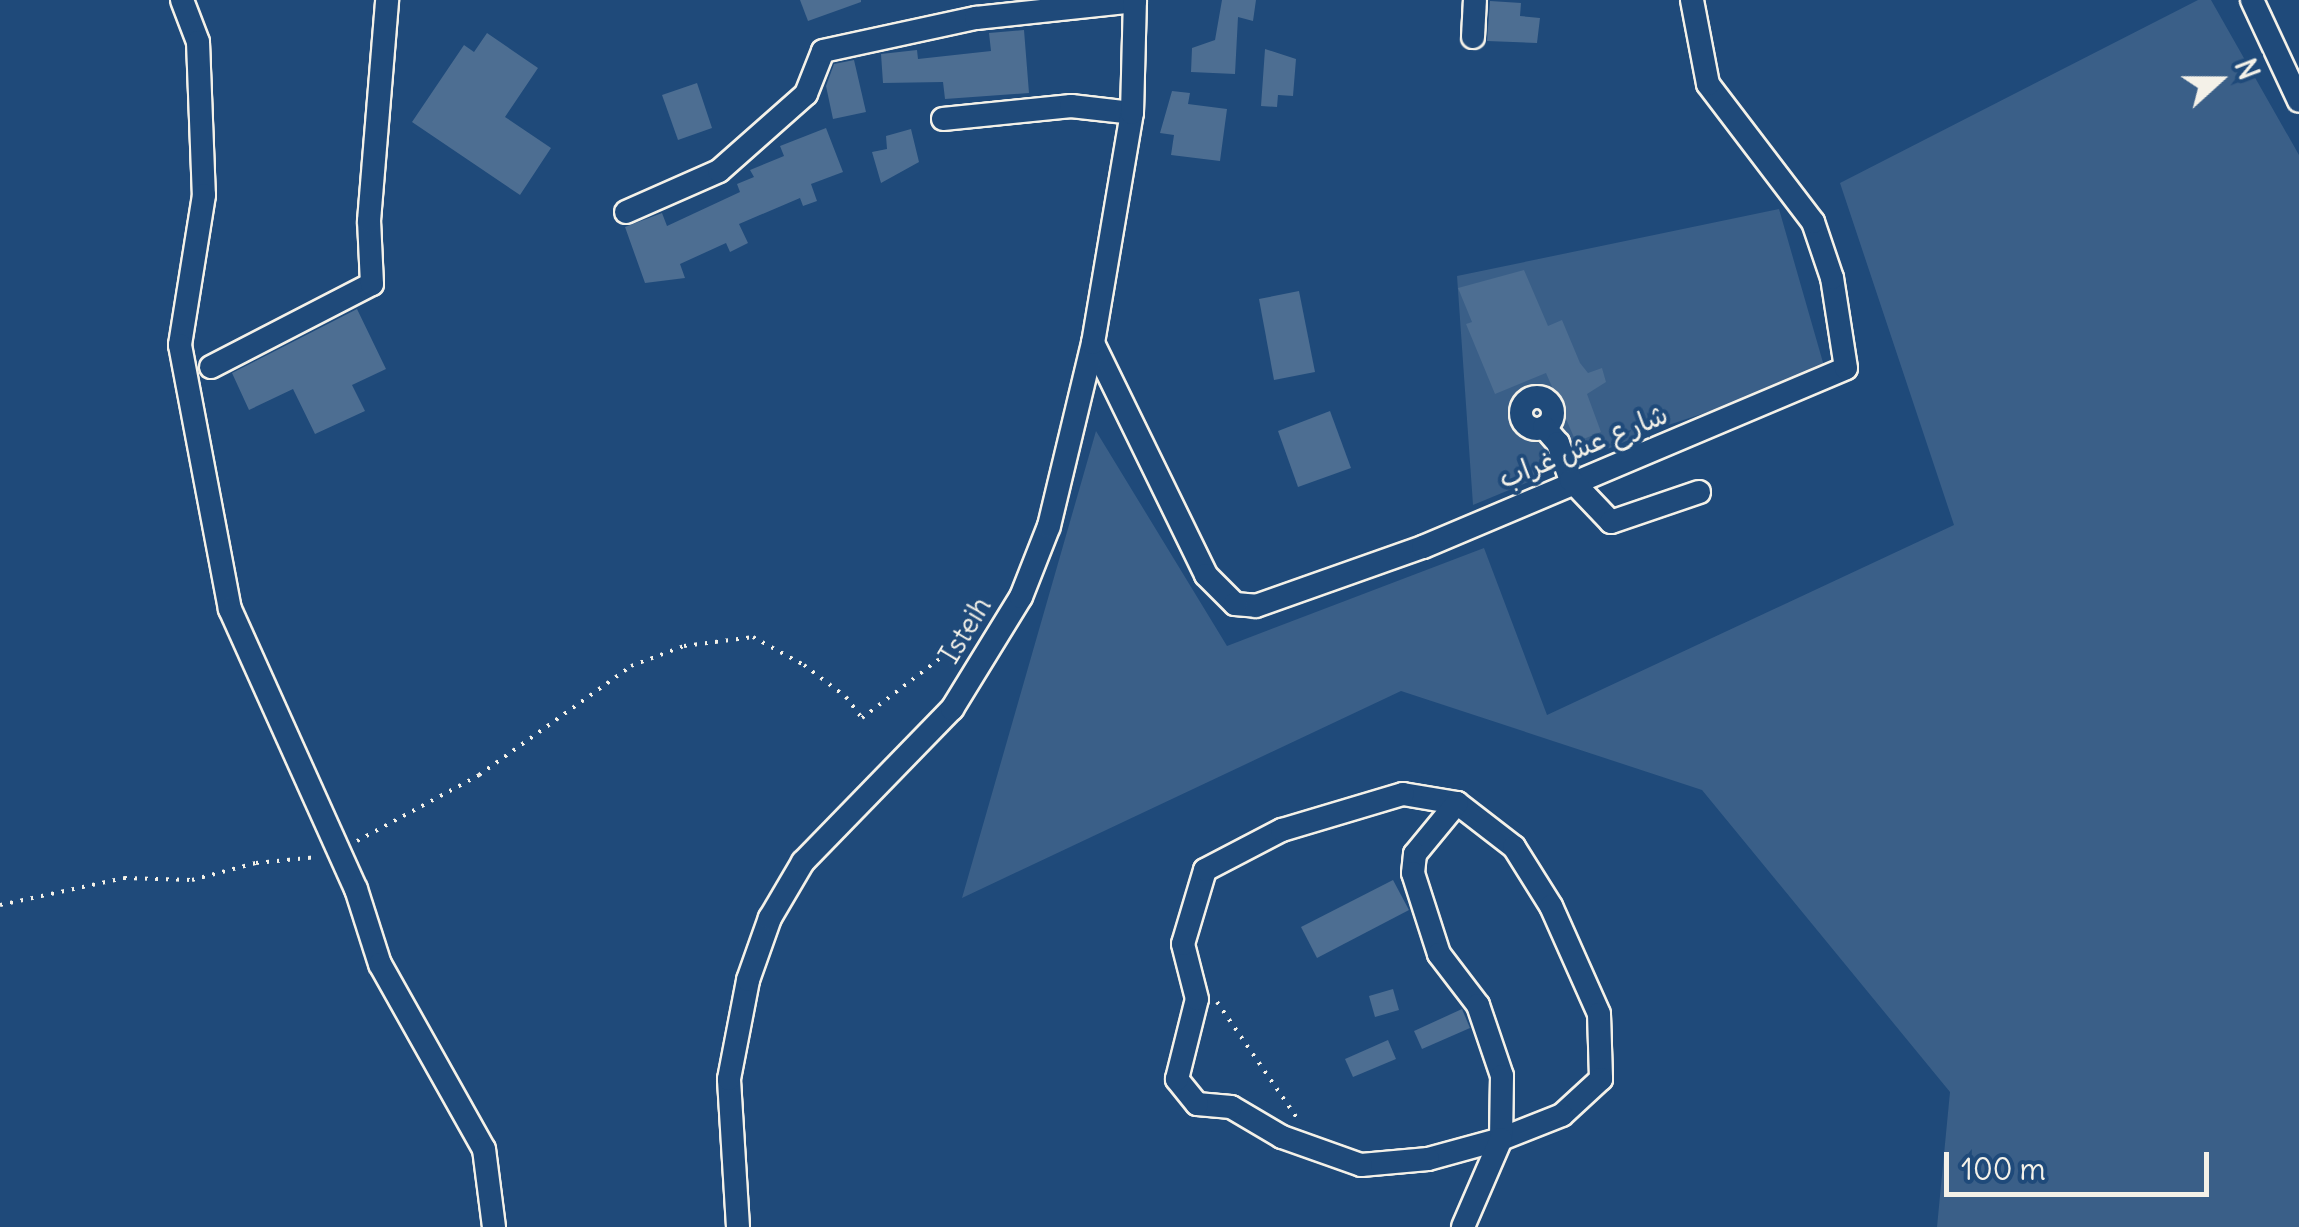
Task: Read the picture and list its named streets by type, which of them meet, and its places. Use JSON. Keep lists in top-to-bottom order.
{
  "streets": {
    "street": ["شارع عش غراب", "Isteih"]
  },
  "crossings": [
    ["شارع عش غراب", "Isteih"]
  ],
  "scale_bar": "100 m",
  "north": "right"
}
